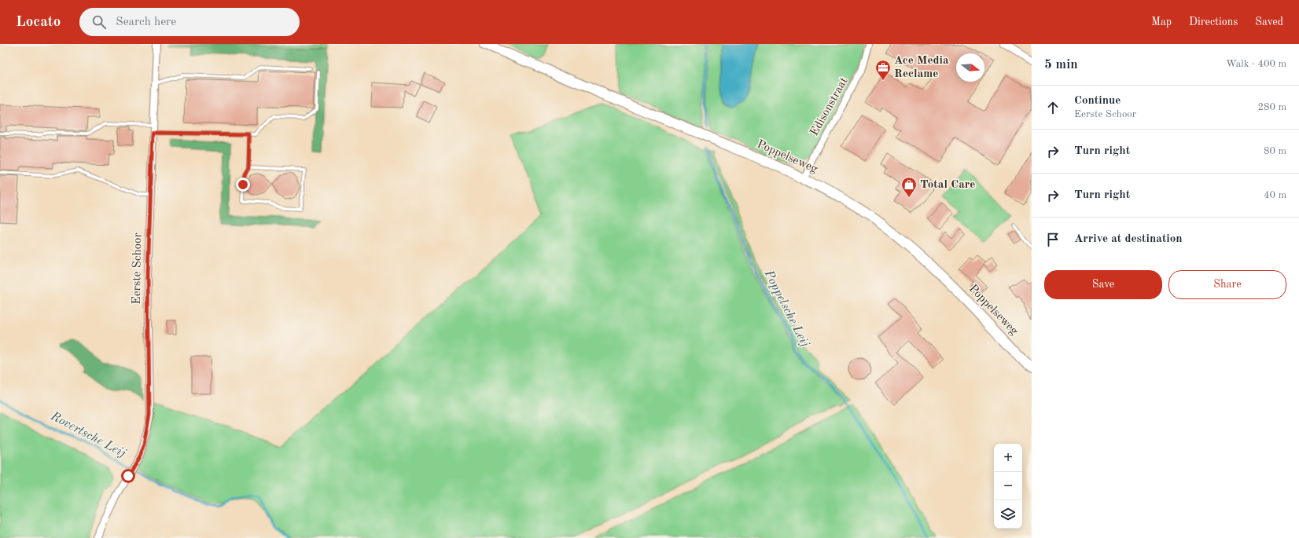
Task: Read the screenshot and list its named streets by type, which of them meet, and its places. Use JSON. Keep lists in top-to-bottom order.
{
  "streets": {
    "street": ["Edisonstraat", "Poppelseweg", "Eerste Schoor"]
  },
  "crossings": [
    ["Edisonstraat", "Poppelseweg"]
  ],
  "water": ["Poppelsche Leij", "Rovertsche Leij"],
  "places": {
    "office": ["Ace Media Reclame"],
    "shop": ["Total Care"]
  },
  "north": "right",
  "page": {
    "header": "Locato",
    "search": "Search here",
    "nav": ["Map", "Directions", "Saved"],
    "heading": ["5 min", "Walk · 400 m"],
    "list": [
      ["Continue", "Eerste Schoor", "280 m"],
      ["Turn right", "80 m"],
      ["Turn right", "40 m"],
      "Arrive at destination"
    ],
    "buttons": ["Save", "Share"],
    "map_buttons": ["+", "−"]
  }
}
